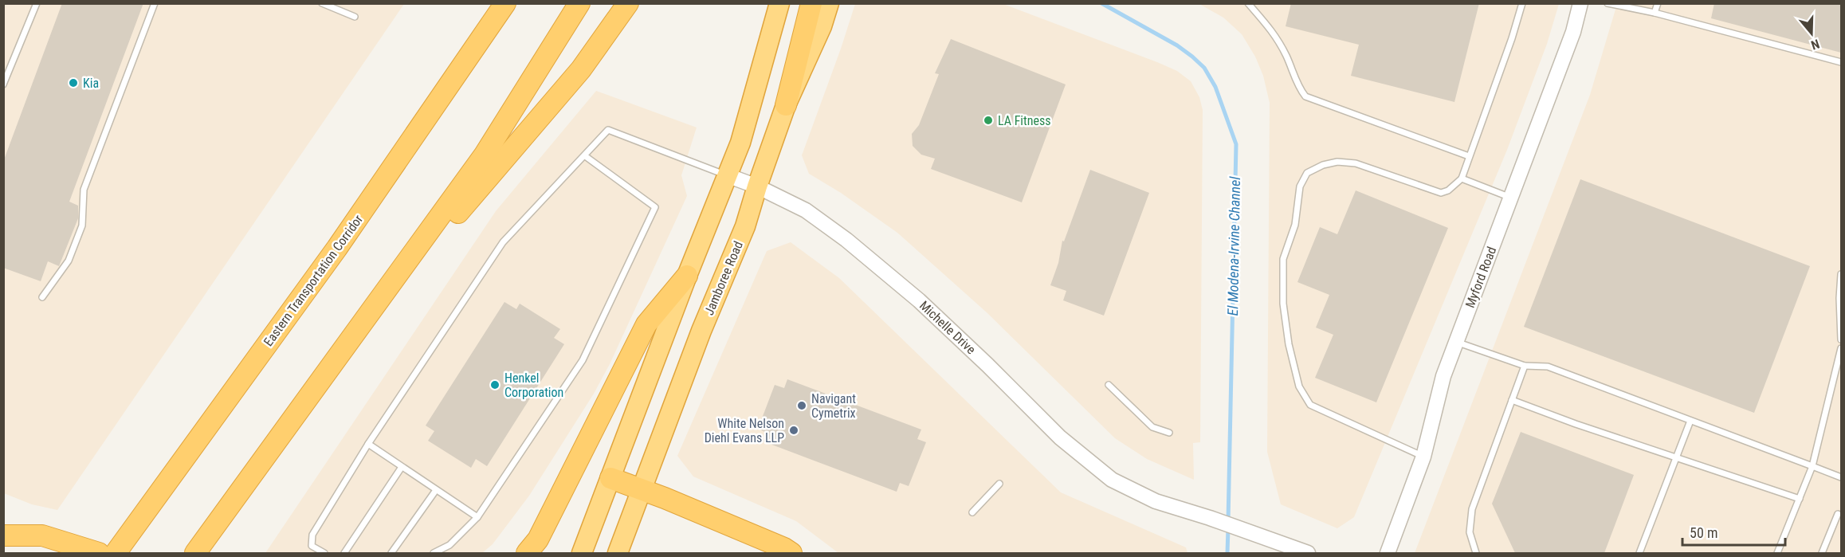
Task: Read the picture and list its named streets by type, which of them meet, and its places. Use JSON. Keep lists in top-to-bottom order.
{
  "streets": {
    "highway": ["Jamboree Road", "Eastern Transportation Corridor"],
    "street": ["Myford Road", "Michelle Drive"]
  },
  "crossings": [
    ["Jamboree Road", "Michelle Drive"]
  ],
  "water": ["El Modena-Irvine Channel"],
  "places": [
    "Kia",
    "LA Fitness",
    "Henkel Corporation",
    "Navigant Cymetrix",
    "White Nelson Diehl Evans LLP"
  ],
  "scale_bar": "50 m",
  "north": "bottom"
}
